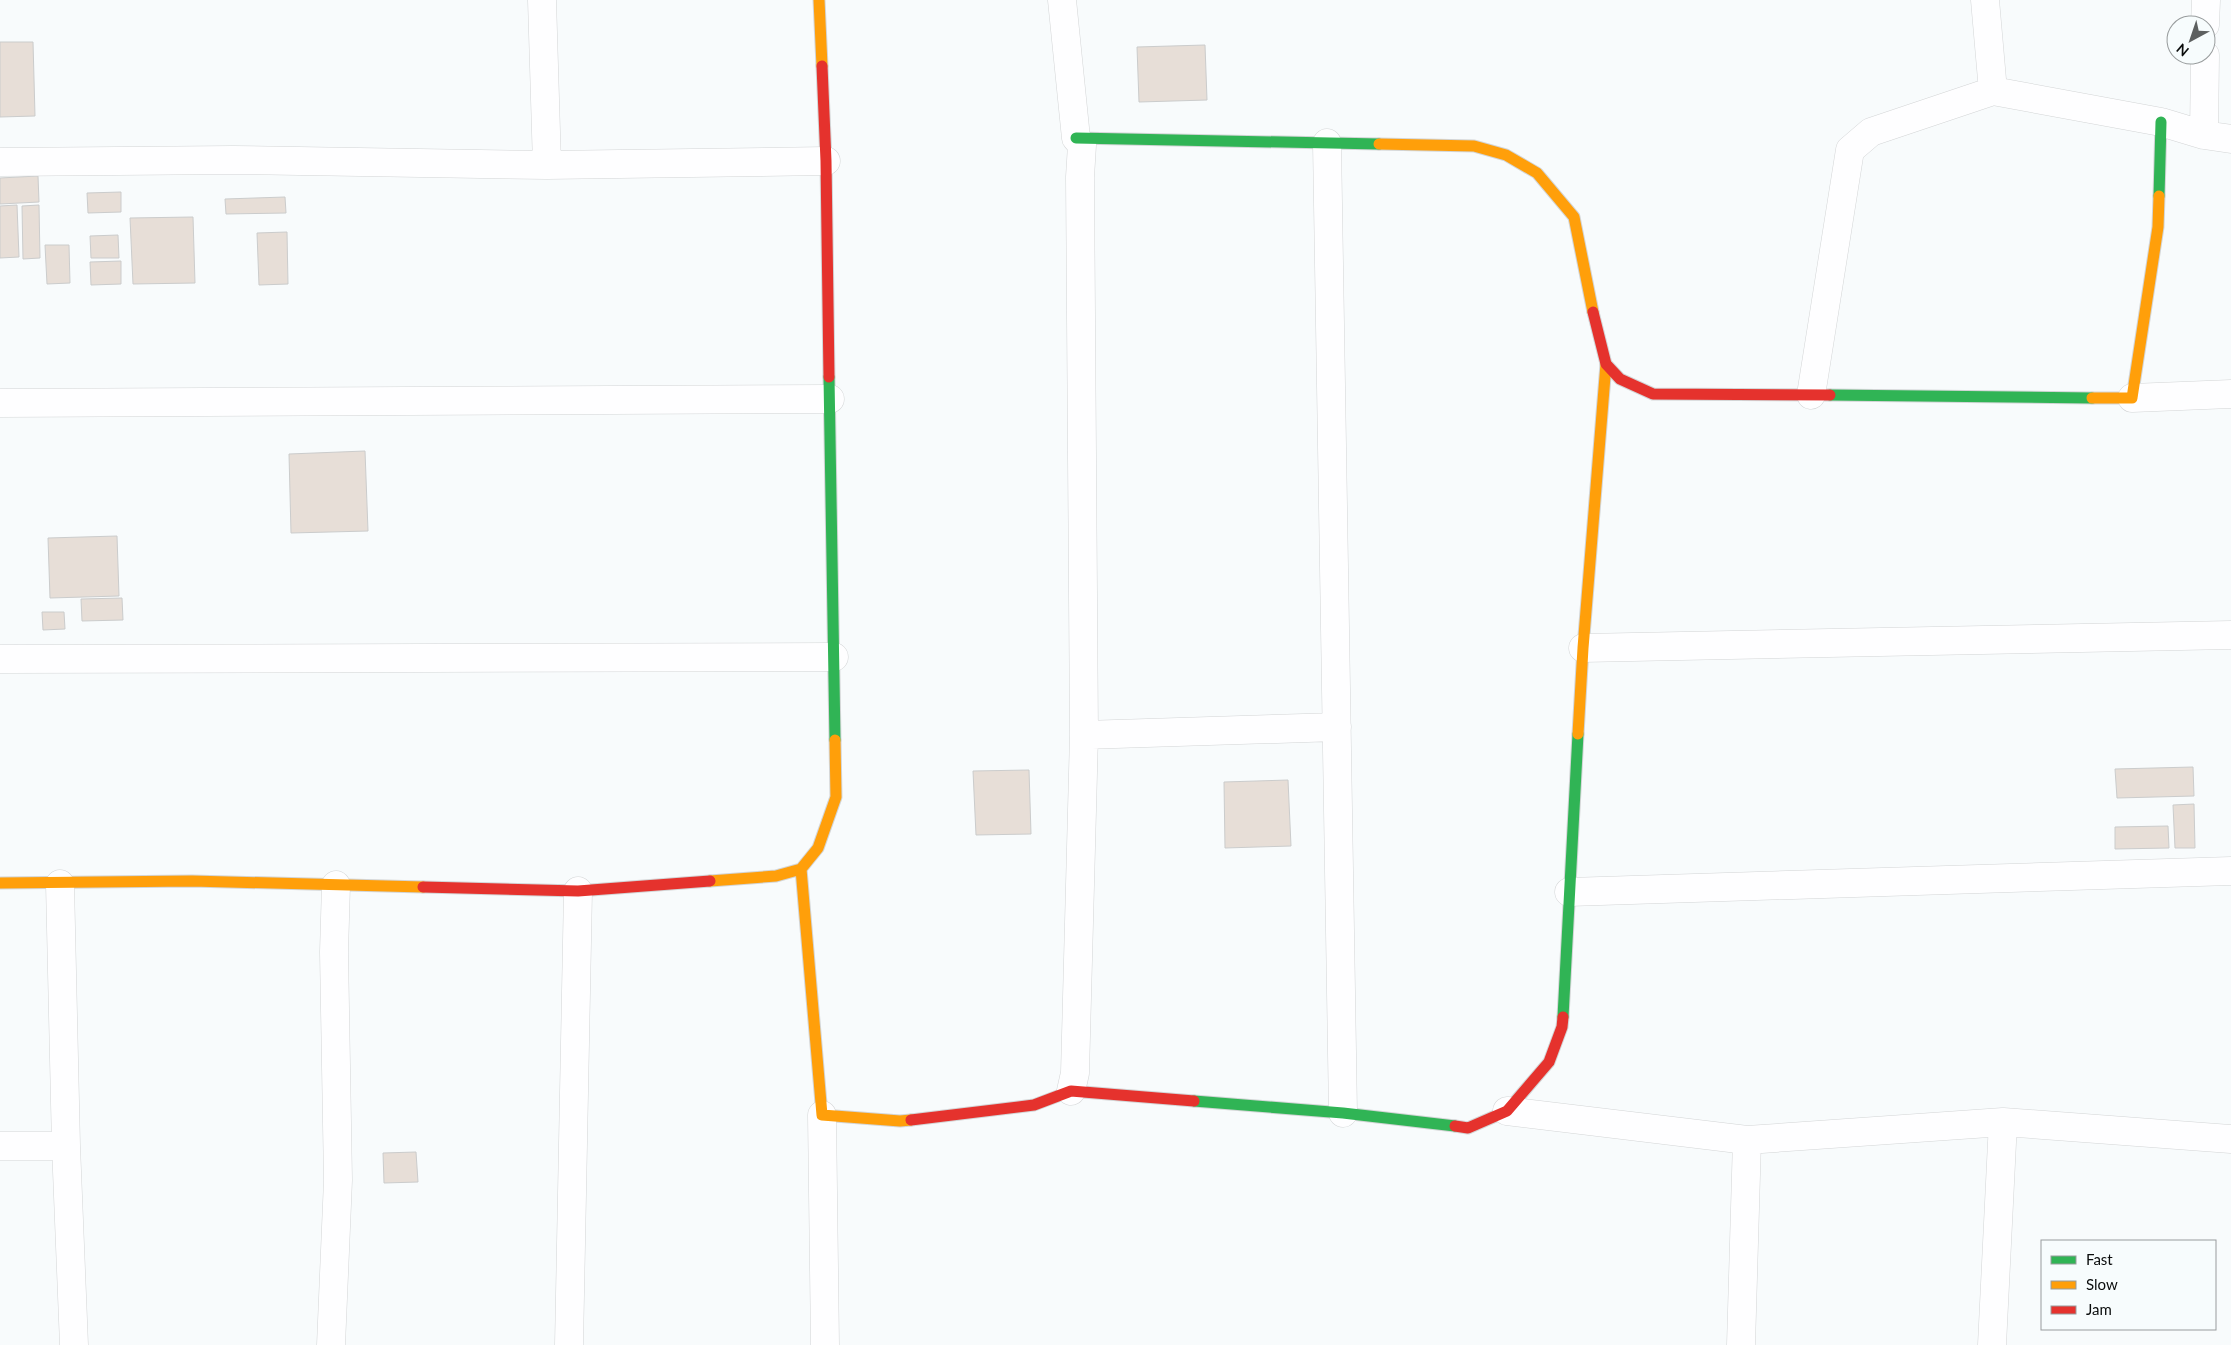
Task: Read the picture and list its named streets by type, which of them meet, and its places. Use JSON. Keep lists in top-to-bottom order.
{
  "legend": ["Fast", "Slow", "Jam"],
  "north": "bottom left"
}
